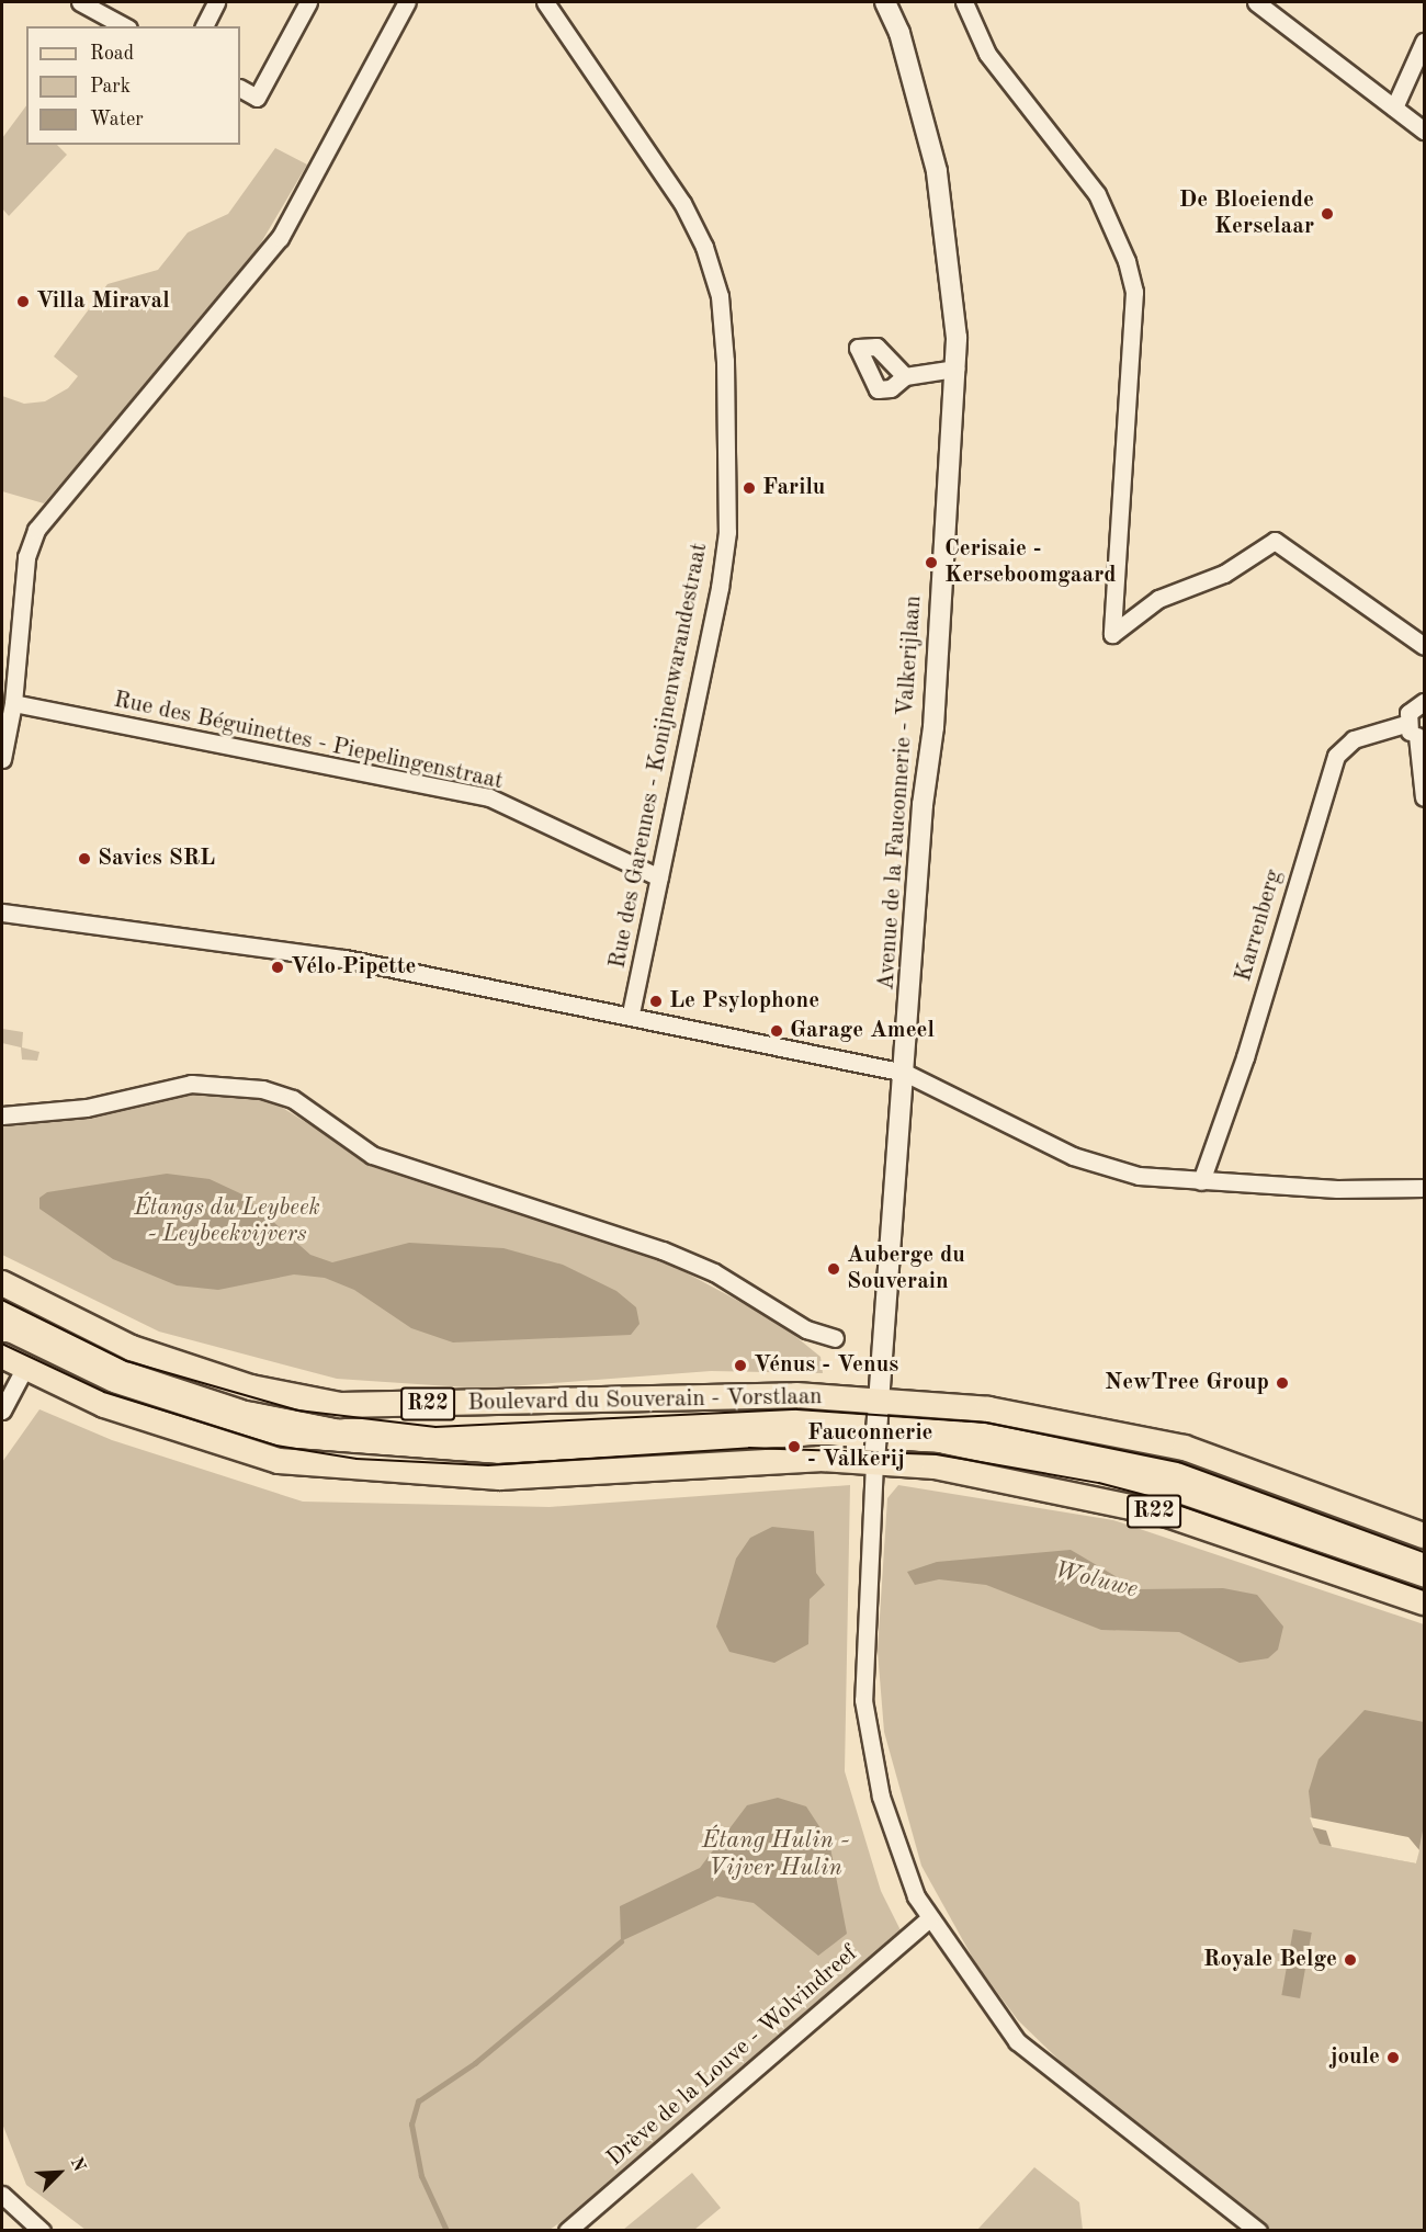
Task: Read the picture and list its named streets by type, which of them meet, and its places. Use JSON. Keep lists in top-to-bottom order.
{
  "streets": {
    "main road": ["Boulevard du Souverain - Vorstlaan", "R22"],
    "street": [
      "Rue des Béguinettes - Piepelingenstraat",
      "Rue des Garennes - Konijnenwarandestraat",
      "Avenue de la Fauconnerie - Valkerijlaan",
      "Karrenberg",
      "Drève de la Louve - Wolvindreef"
    ]
  },
  "crossings": [
    ["Rue des Béguinettes - Piepelingenstraat", "Rue des Garennes - Konijnenwarandestraat"],
    ["Avenue de la Fauconnerie - Valkerijlaan", "Boulevard du Souverain - Vorstlaan"]
  ],
  "water": ["Woluwe", "Étang Hulin - Vijver Hulin"],
  "parks": ["Étangs du Leybeek - Leybeekvijvers"],
  "places": [
    "De Bloeiende Kerselaar",
    "Villa Miraval",
    "Farilu",
    "Cerisaie - Kerseboomgaard",
    "Savics SRL",
    "Vélo Pipette",
    "Le Psylophone",
    "Garage Ameel",
    "Auberge du Souverain",
    "Vénus - Venus",
    "NewTree Group",
    "Fauconnerie - Valkerij",
    "Royale Belge",
    "joule"
  ],
  "legend": ["Road", "Park", "Water"],
  "north": "top right"
}
